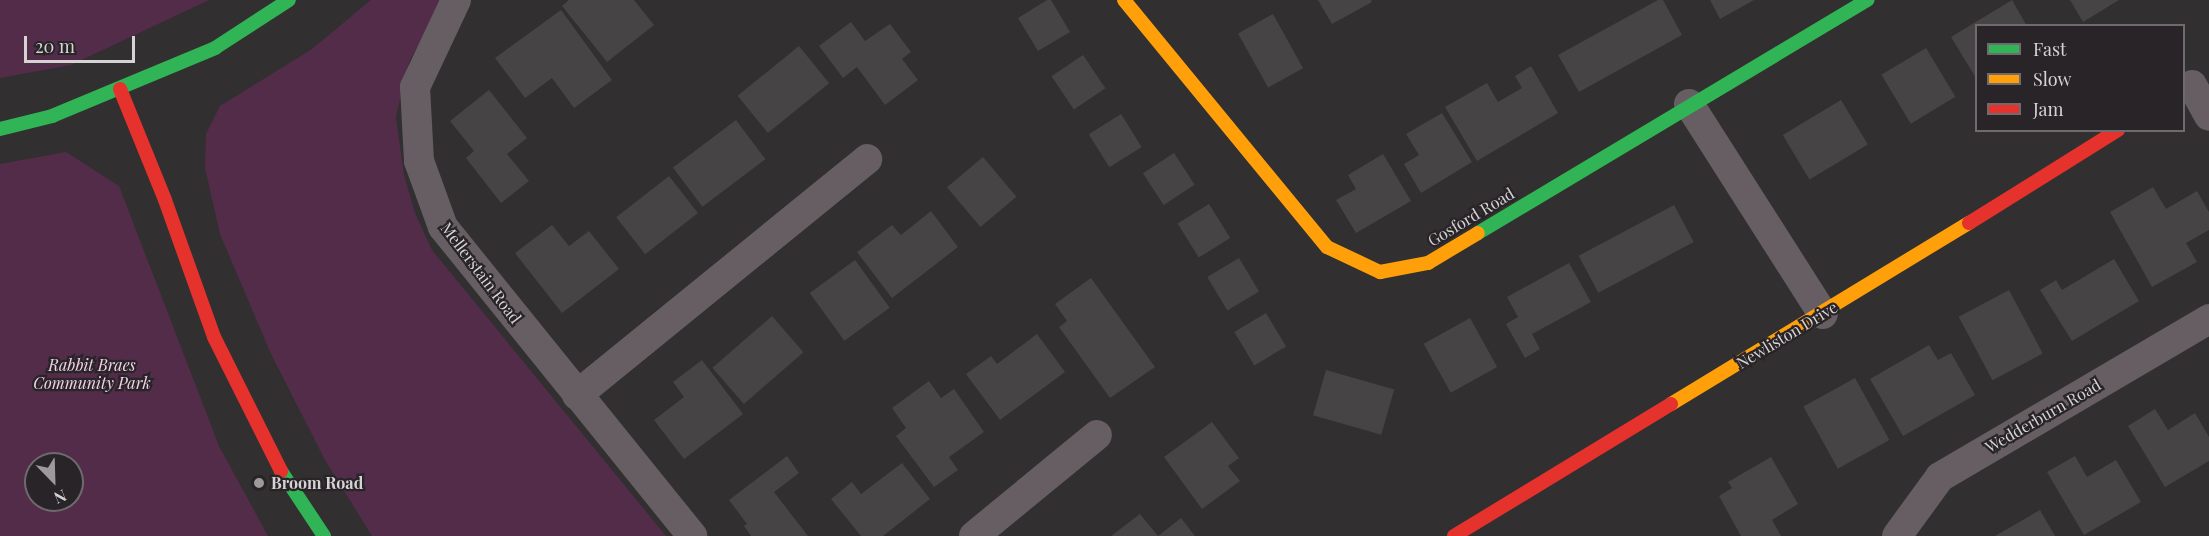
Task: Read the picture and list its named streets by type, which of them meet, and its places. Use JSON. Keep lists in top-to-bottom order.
{
  "streets": {
    "street": [
      "Gosford Road",
      "Mellerstain Road",
      "Newliston Drive",
      "Wedderburn Road"
    ]
  },
  "parks": ["Rabbit Braes Community Park"],
  "places": ["Broom Road"],
  "legend": ["Fast", "Slow", "Jam"],
  "scale_bar": "20 m",
  "north": "bottom right"
}
